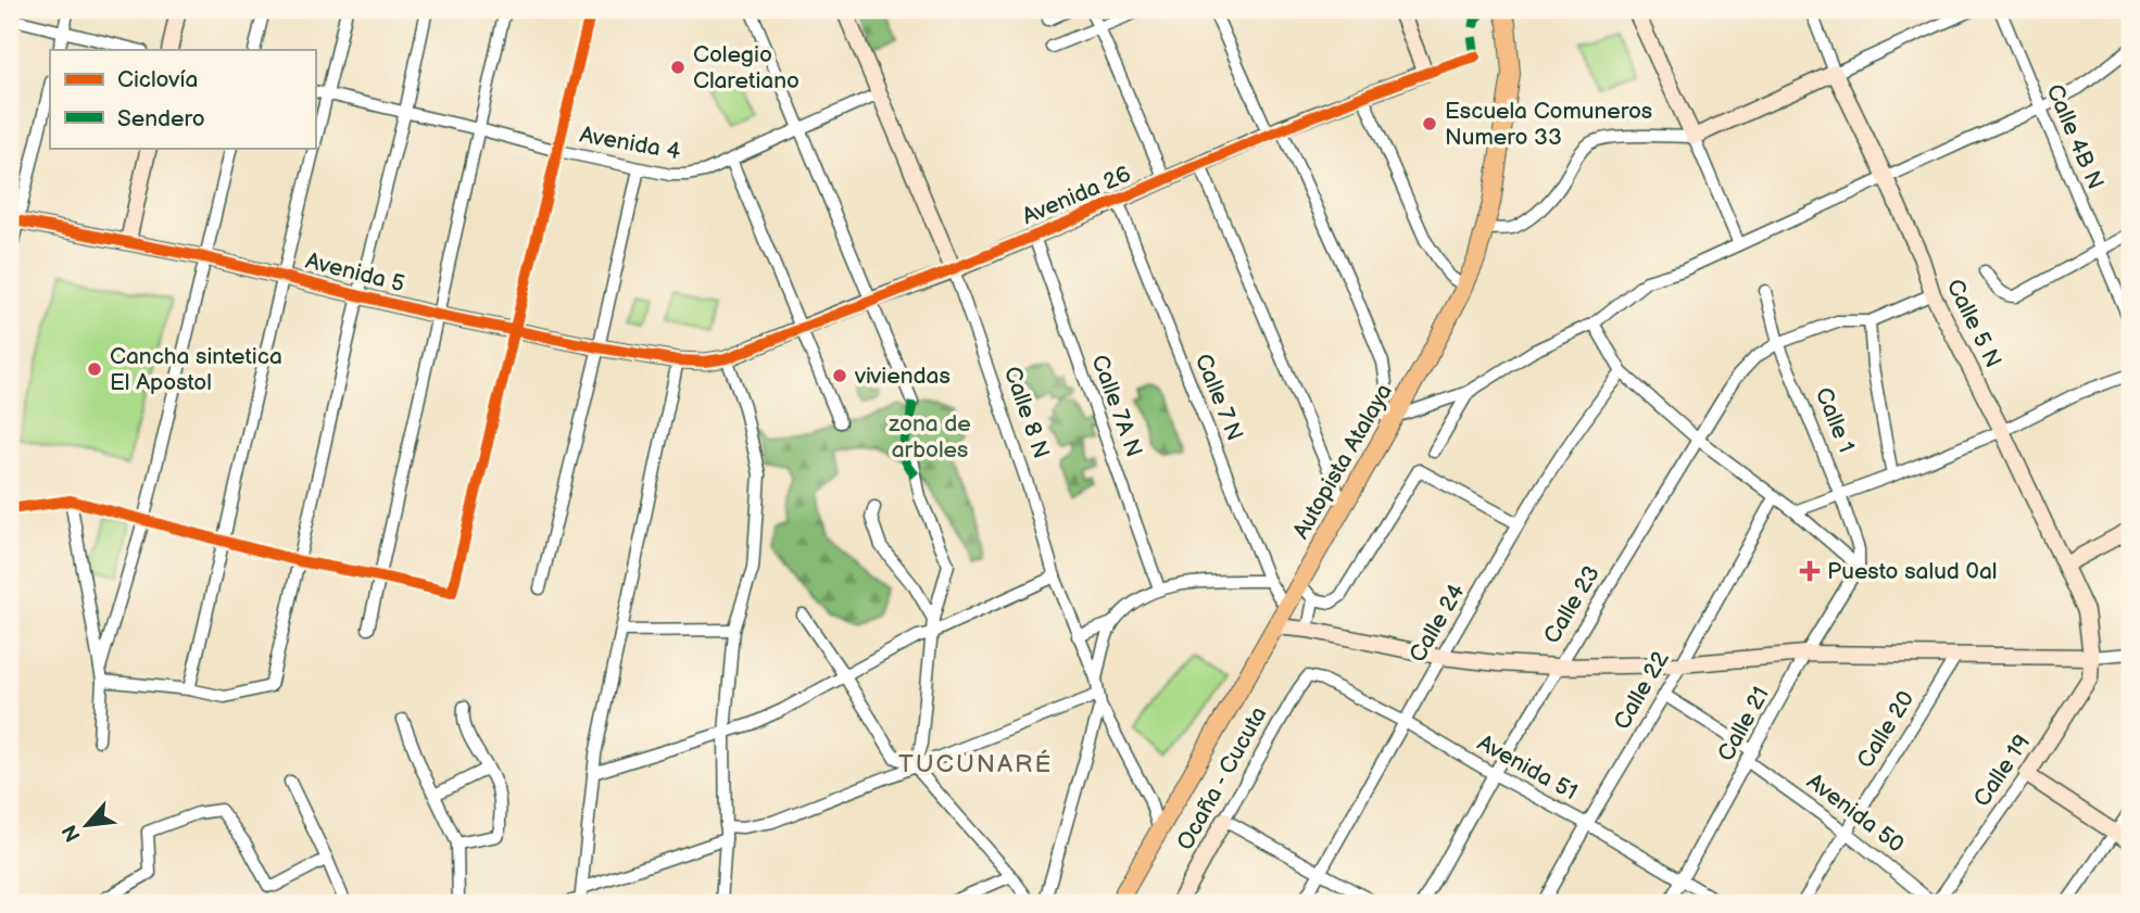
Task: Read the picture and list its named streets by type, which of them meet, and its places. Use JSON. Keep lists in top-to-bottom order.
{
  "streets": {
    "main road": ["Autopista Atalaya"],
    "street": [
      "Calle 4B N",
      "Avenida 4",
      "Avenida 26",
      "Avenida 5",
      "Calle 5 N",
      "Calle 7 N",
      "Calle 7A N",
      "Calle 8 N",
      "Calle 1",
      "Calle 23",
      "Calle 24",
      "Calle 22",
      "Calle 21",
      "Calle 20",
      "Avenida 51",
      "Calle 19",
      "Ocaña - Cucuta",
      "Avenida 50"
    ]
  },
  "crossings": [
    ["Avenida 4", "Calle 8 N"],
    ["Avenida 26", "Avenida 5"],
    ["Avenida 26", "Calle 7 N"],
    ["Avenida 26", "Calle 7A N"],
    ["Avenida 26", "Calle 8 N"],
    ["Calle 5 N", "Calle 19"],
    ["Calle 7 N", "Autopista Atalaya"],
    ["Calle 8 N", "Autopista Atalaya"],
    ["Calle 1", "Calle 23"],
    ["Calle 1", "Calle 21"],
    ["Calle 23", "Avenida 51"],
    ["Calle 24", "Avenida 51"],
    ["Calle 22", "Avenida 51"],
    ["Calle 22", "Avenida 50"],
    ["Calle 21", "Avenida 51"],
    ["Calle 21", "Avenida 50"],
    ["Calle 20", "Avenida 50"],
    ["Avenida 51", "Ocaña - Cucuta"],
    ["Calle 19", "Avenida 50"]
  ],
  "districts": ["TUCUNARÉ"],
  "parks": ["zona de arboles"],
  "places": {
    "other": [
      "Colegio Claretiano",
      "Escuela Comuneros Numero 33",
      "Cancha sintetica El Apostol",
      "viviendas"
    ],
    "health": ["Puesto salud 0al"]
  },
  "legend": ["Ciclovía", "Sendero"],
  "north": "bottom left"
}
